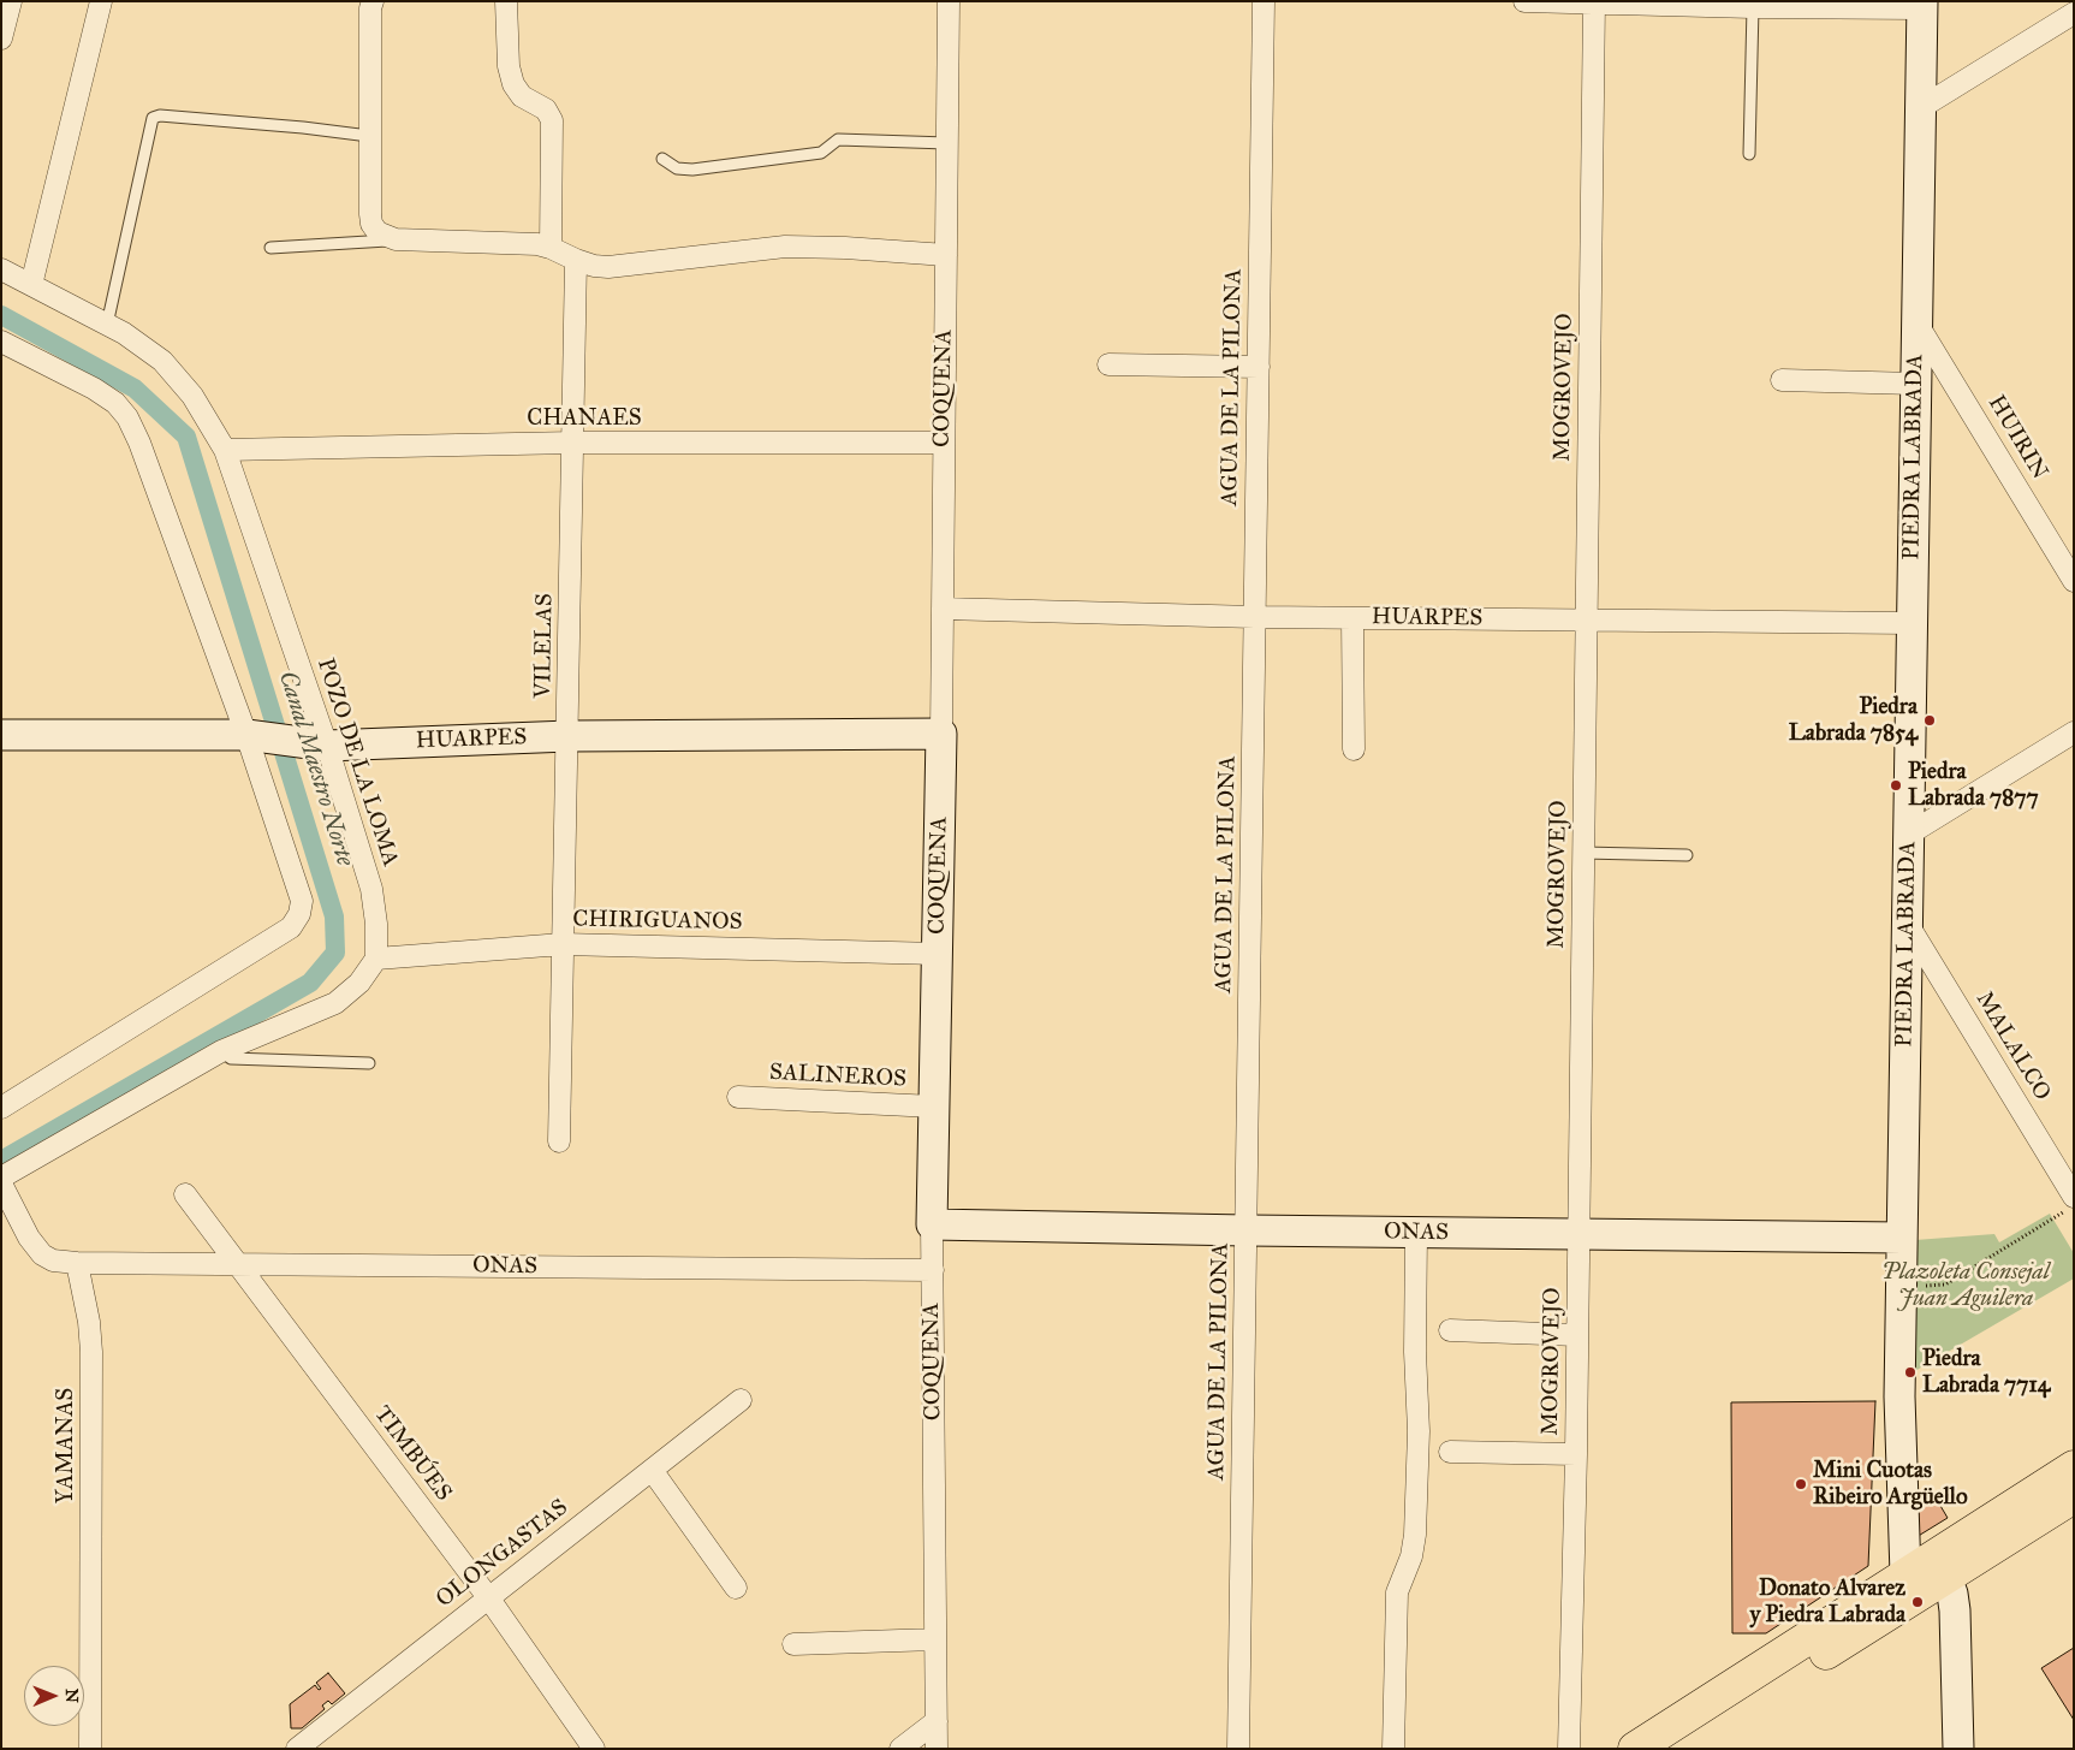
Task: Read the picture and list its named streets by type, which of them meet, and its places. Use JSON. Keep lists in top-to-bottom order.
{
  "streets": {
    "main road": [
      "COQUENA",
      "PIEDRA LABRADA",
      "HUARPES",
      "ONAS"
    ],
    "street": [
      "AGUA DE LA PILONA",
      "MOGROVEJO",
      "CHANAES",
      "HUIRIN",
      "VILELAS",
      "POZO DE LA LOMA",
      "CHIRIGUANOS",
      "MALALCO",
      "SALINEROS",
      "YAMANAS",
      "TIMBÚES",
      "OLONGASTAS"
    ]
  },
  "crossings": [
    ["AGUA DE LA PILONA", "HUARPES"],
    ["AGUA DE LA PILONA", "ONAS"],
    ["MOGROVEJO", "HUARPES"],
    ["MOGROVEJO", "ONAS"],
    ["COQUENA", "CHANAES"],
    ["COQUENA", "HUARPES"],
    ["COQUENA", "CHIRIGUANOS"],
    ["COQUENA", "SALINEROS"],
    ["COQUENA", "ONAS"],
    ["CHANAES", "VILELAS"],
    ["CHANAES", "POZO DE LA LOMA"],
    ["HUIRIN", "PIEDRA LABRADA"],
    ["PIEDRA LABRADA", "HUARPES"],
    ["PIEDRA LABRADA", "MALALCO"],
    ["PIEDRA LABRADA", "ONAS"],
    ["HUARPES", "VILELAS"],
    ["HUARPES", "POZO DE LA LOMA"],
    ["VILELAS", "CHIRIGUANOS"],
    ["POZO DE LA LOMA", "CHIRIGUANOS"],
    ["ONAS", "YAMANAS"],
    ["ONAS", "TIMBÚES"],
    ["TIMBÚES", "OLONGASTAS"]
  ],
  "water": ["Canal Maestro Norte"],
  "parks": ["Plazoleta Consejal Juan Aguilera"],
  "places": [
    "Piedra Labrada 7854",
    "Piedra Labrada 7877",
    "Piedra Labrada 7714",
    "Mini Cuotas Ribeiro Argüello",
    "Donato Alvarez y Piedra Labrada"
  ],
  "north": "right"
}
